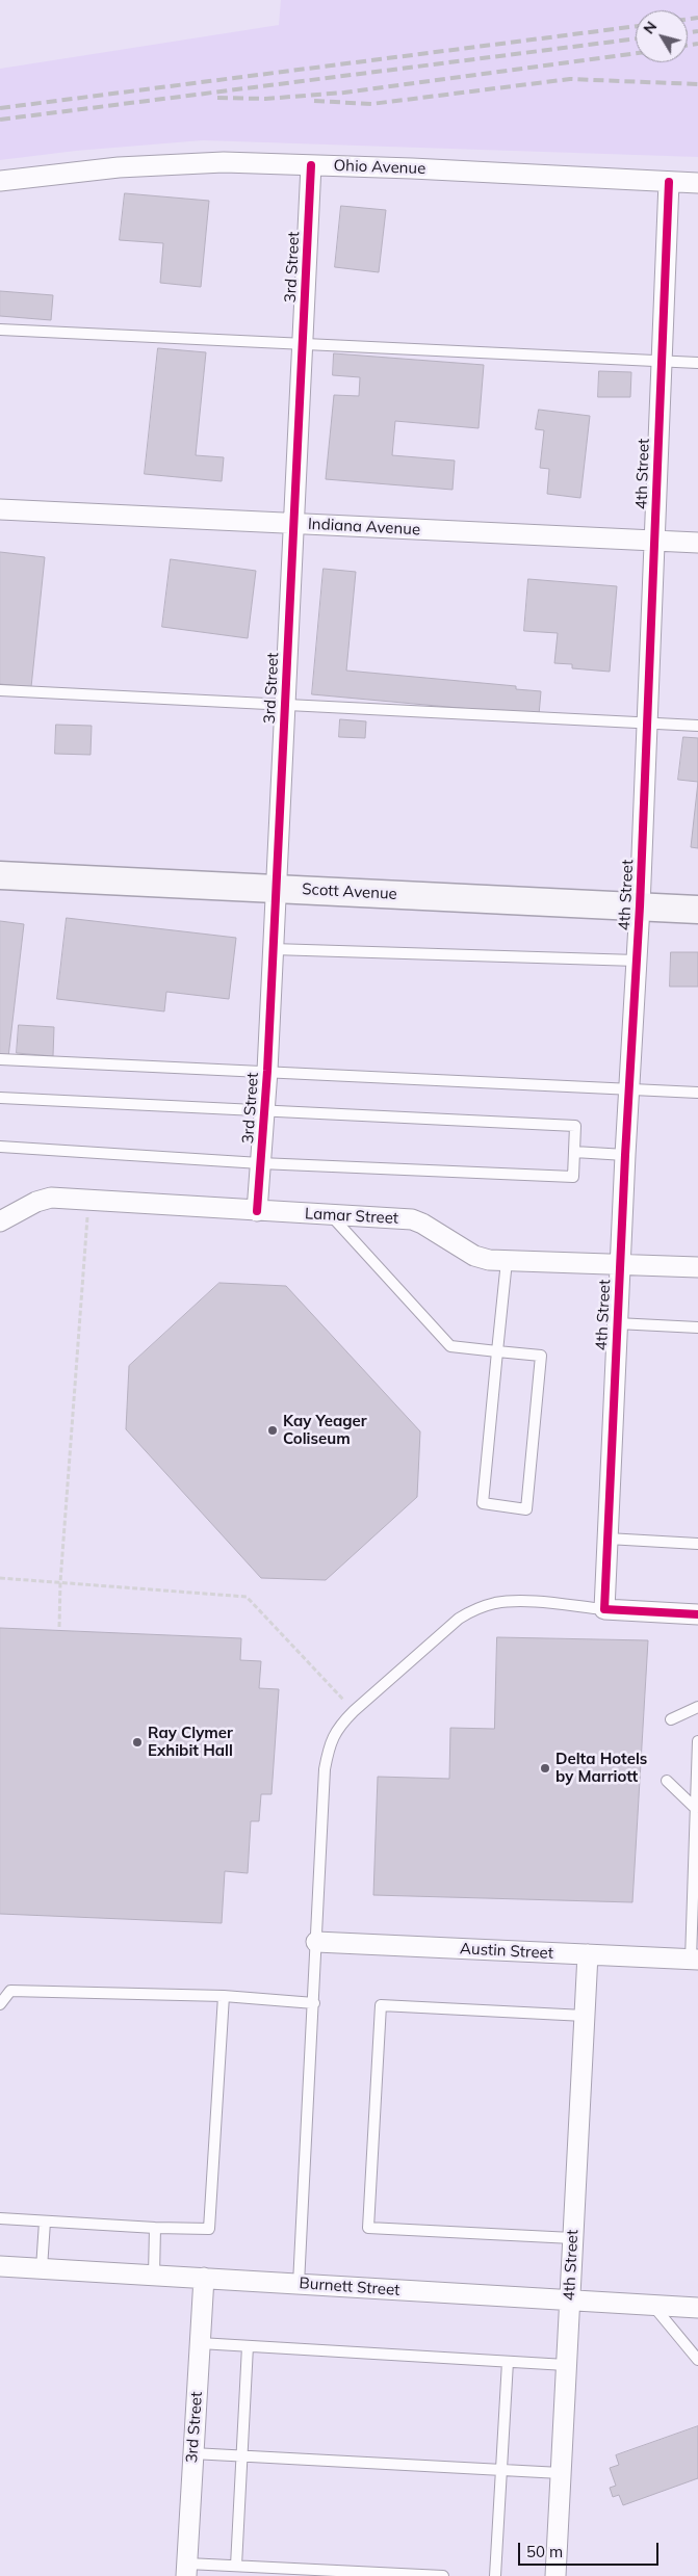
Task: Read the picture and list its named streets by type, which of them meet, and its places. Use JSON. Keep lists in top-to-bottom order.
{
  "streets": {
    "main road": ["Scott Avenue"],
    "street": [
      "Ohio Avenue",
      "3rd Street",
      "4th Street",
      "Indiana Avenue",
      "Lamar Street",
      "Austin Street",
      "Burnett Street"
    ]
  },
  "crossings": [
    ["Ohio Avenue", "3rd Street"],
    ["Ohio Avenue", "4th Street"],
    ["3rd Street", "Indiana Avenue"],
    ["3rd Street", "Scott Avenue"],
    ["3rd Street", "Lamar Street"],
    ["3rd Street", "Burnett Street"],
    ["4th Street", "Indiana Avenue"],
    ["4th Street", "Scott Avenue"],
    ["4th Street", "Lamar Street"],
    ["4th Street", "Austin Street"],
    ["4th Street", "Burnett Street"]
  ],
  "places": ["Kay Yeager Coliseum", "Ray Clymer Exhibit Hall", "Delta Hotels by Marriott"],
  "scale_bar": "50 m",
  "north": "top left"
}
